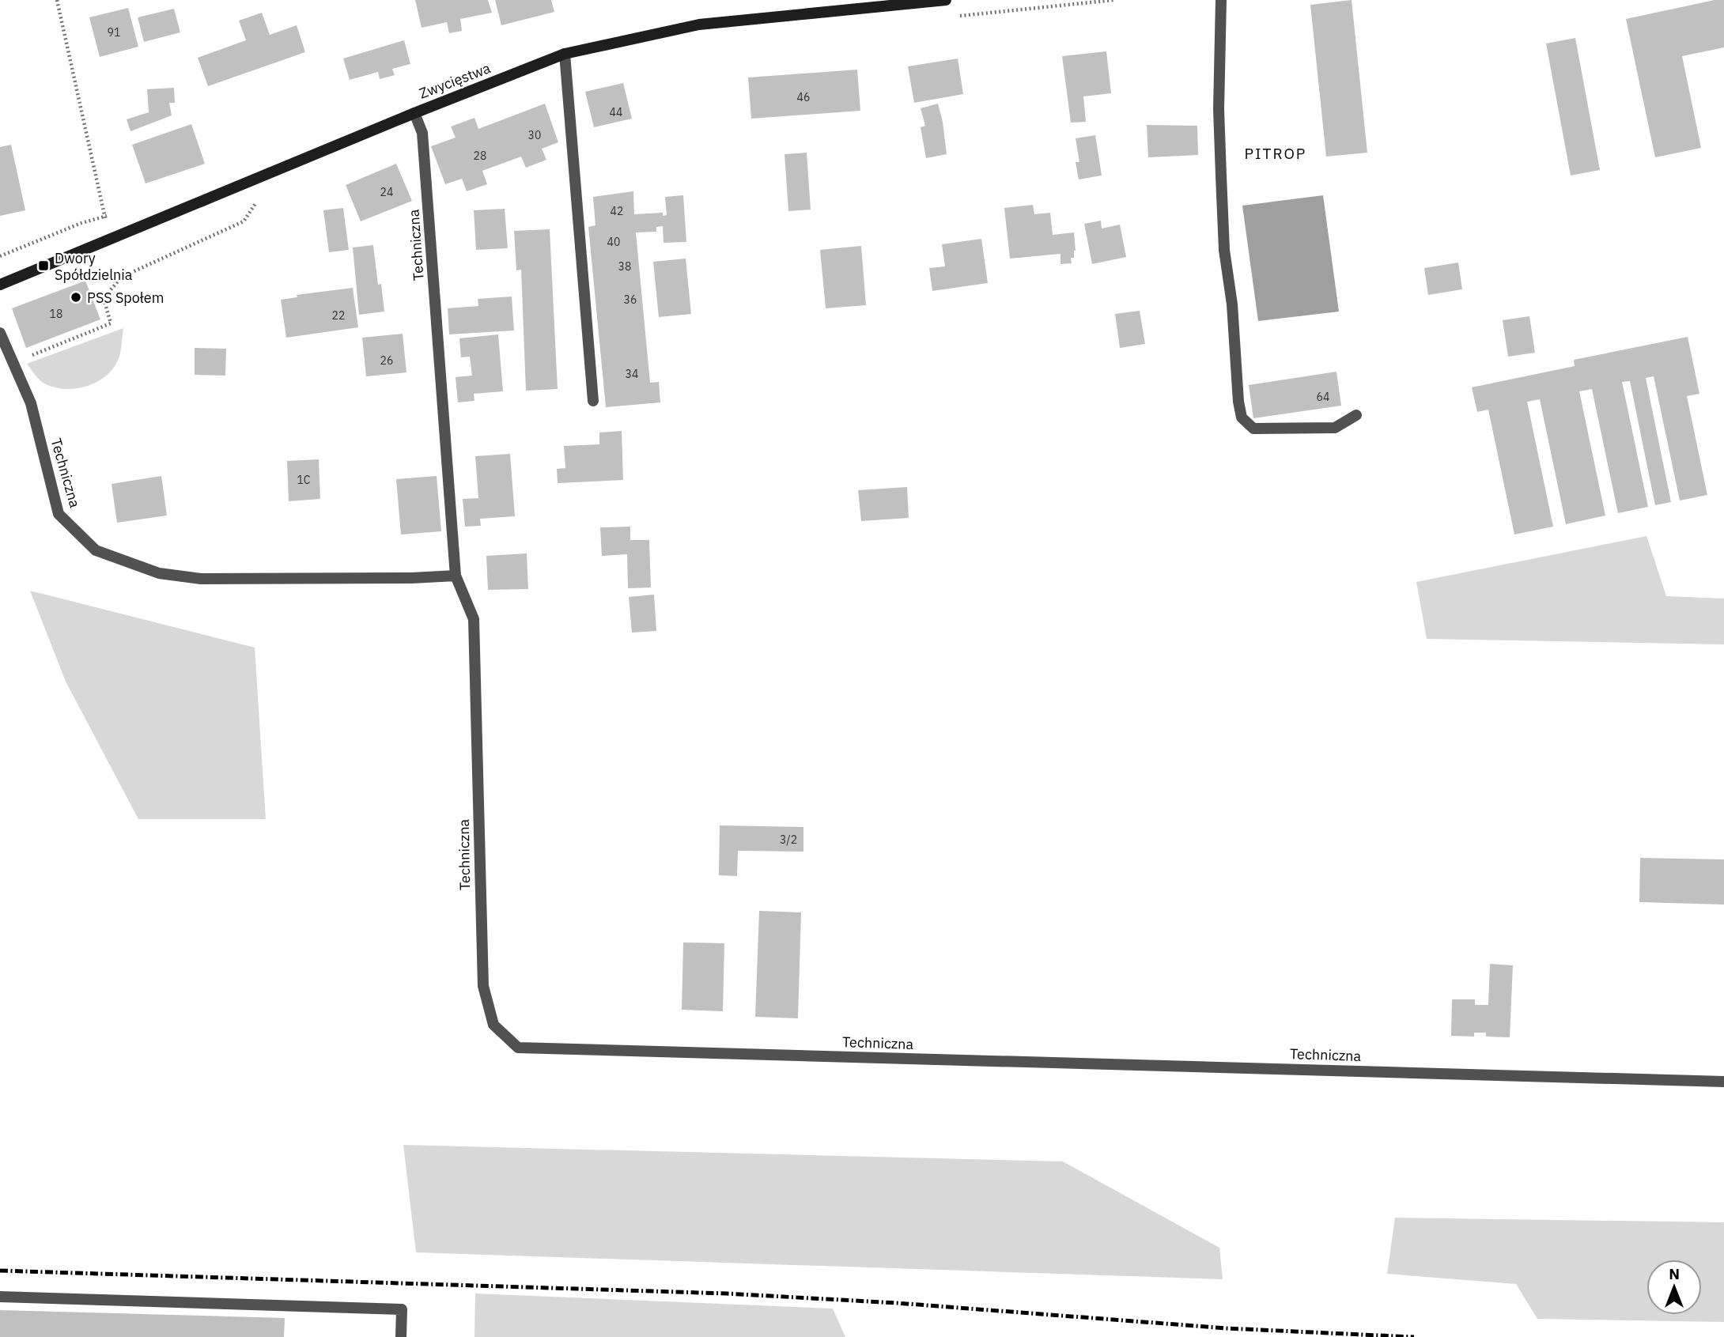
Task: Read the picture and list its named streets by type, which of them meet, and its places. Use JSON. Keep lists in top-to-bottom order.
{
  "streets": {
    "street": ["Zwycięstwa", "Techniczna"]
  },
  "crossings": [
    ["Zwycięstwa", "Techniczna"]
  ],
  "districts": ["PITROP"],
  "places": {
    "transit": ["Dwory Spółdzielnia"],
    "other": ["PSS Społem"]
  },
  "house_numbers": [
    "91",
    "46",
    "44",
    "30",
    "28",
    "24",
    "42",
    "40",
    "38",
    "36",
    "18",
    "22",
    "26",
    "34",
    "64",
    "1C",
    "3/2"
  ],
  "north": "top"
}
